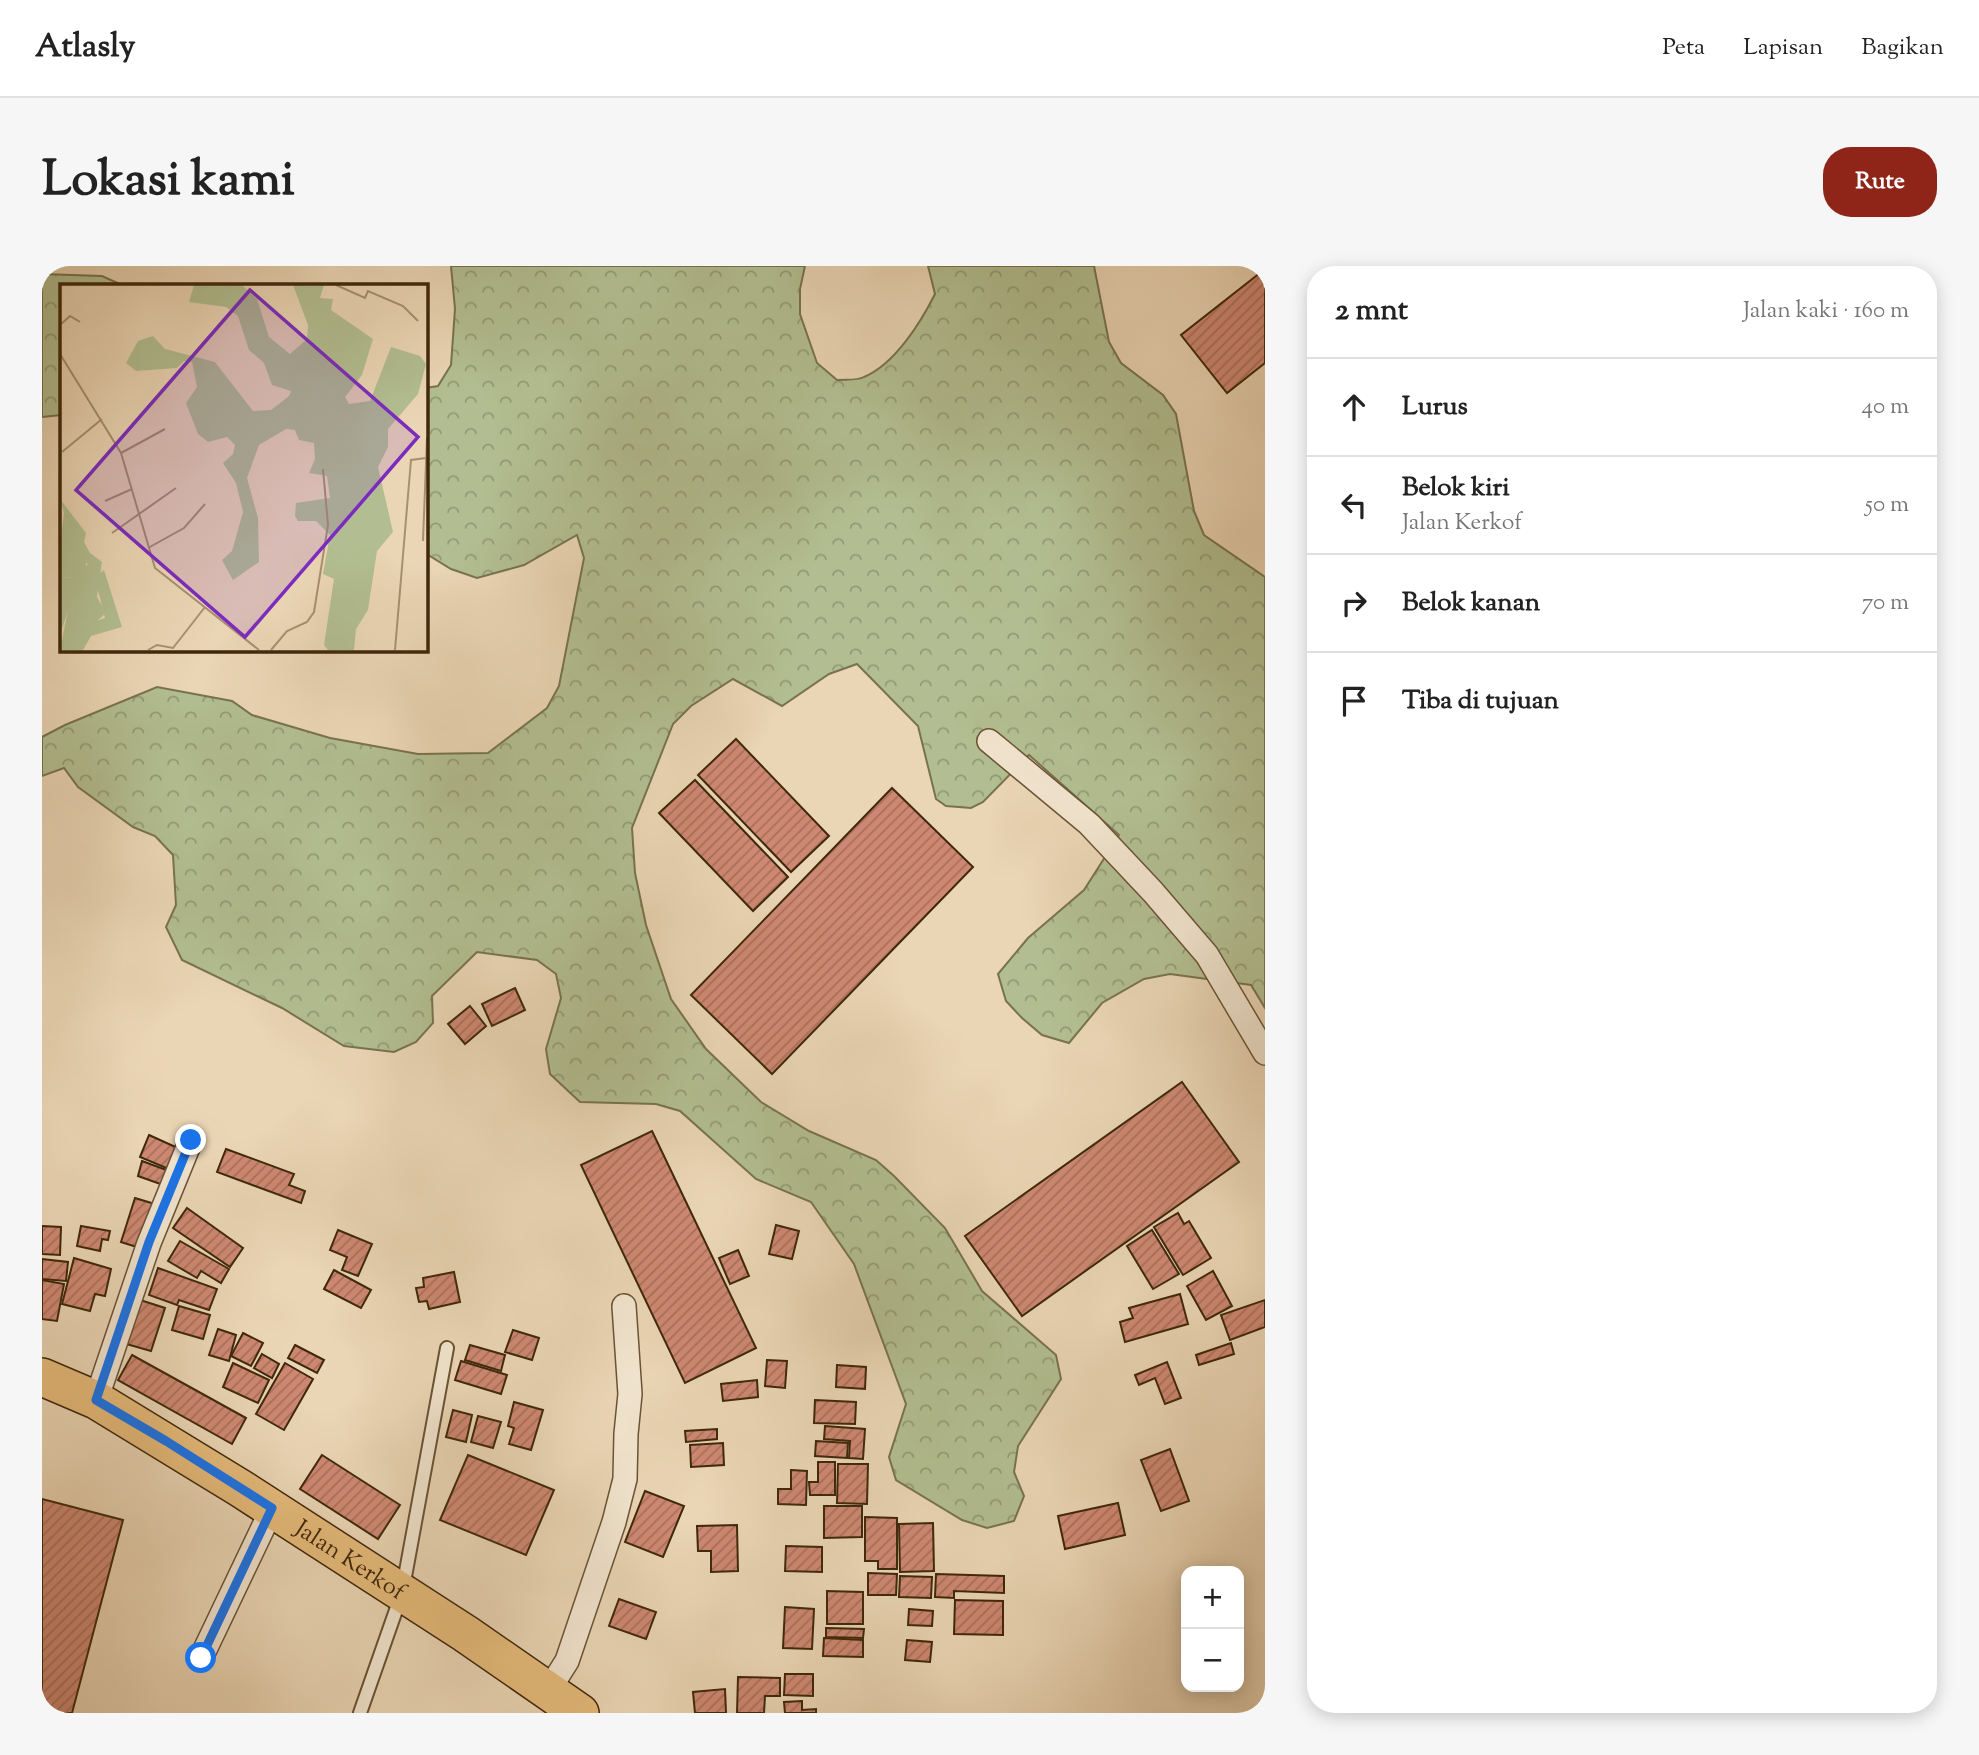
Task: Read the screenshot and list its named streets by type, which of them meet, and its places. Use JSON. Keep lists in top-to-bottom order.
{
  "streets": {
    "main road": ["Jalan Kerkof"]
  },
  "page": {
    "header": "Atlasly",
    "nav": ["Peta", "Lapisan", "Bagikan"],
    "title": "Lokasi kami",
    "buttons": "Rute",
    "heading": ["2 mnt", "Jalan kaki · 160 m"],
    "list": [
      ["Lurus", "40 m"],
      ["Belok kiri", "Jalan Kerkof", "50 m"],
      ["Belok kanan", "70 m"],
      "Tiba di tujuan"
    ],
    "map_buttons": ["+", "−"]
  }
}
